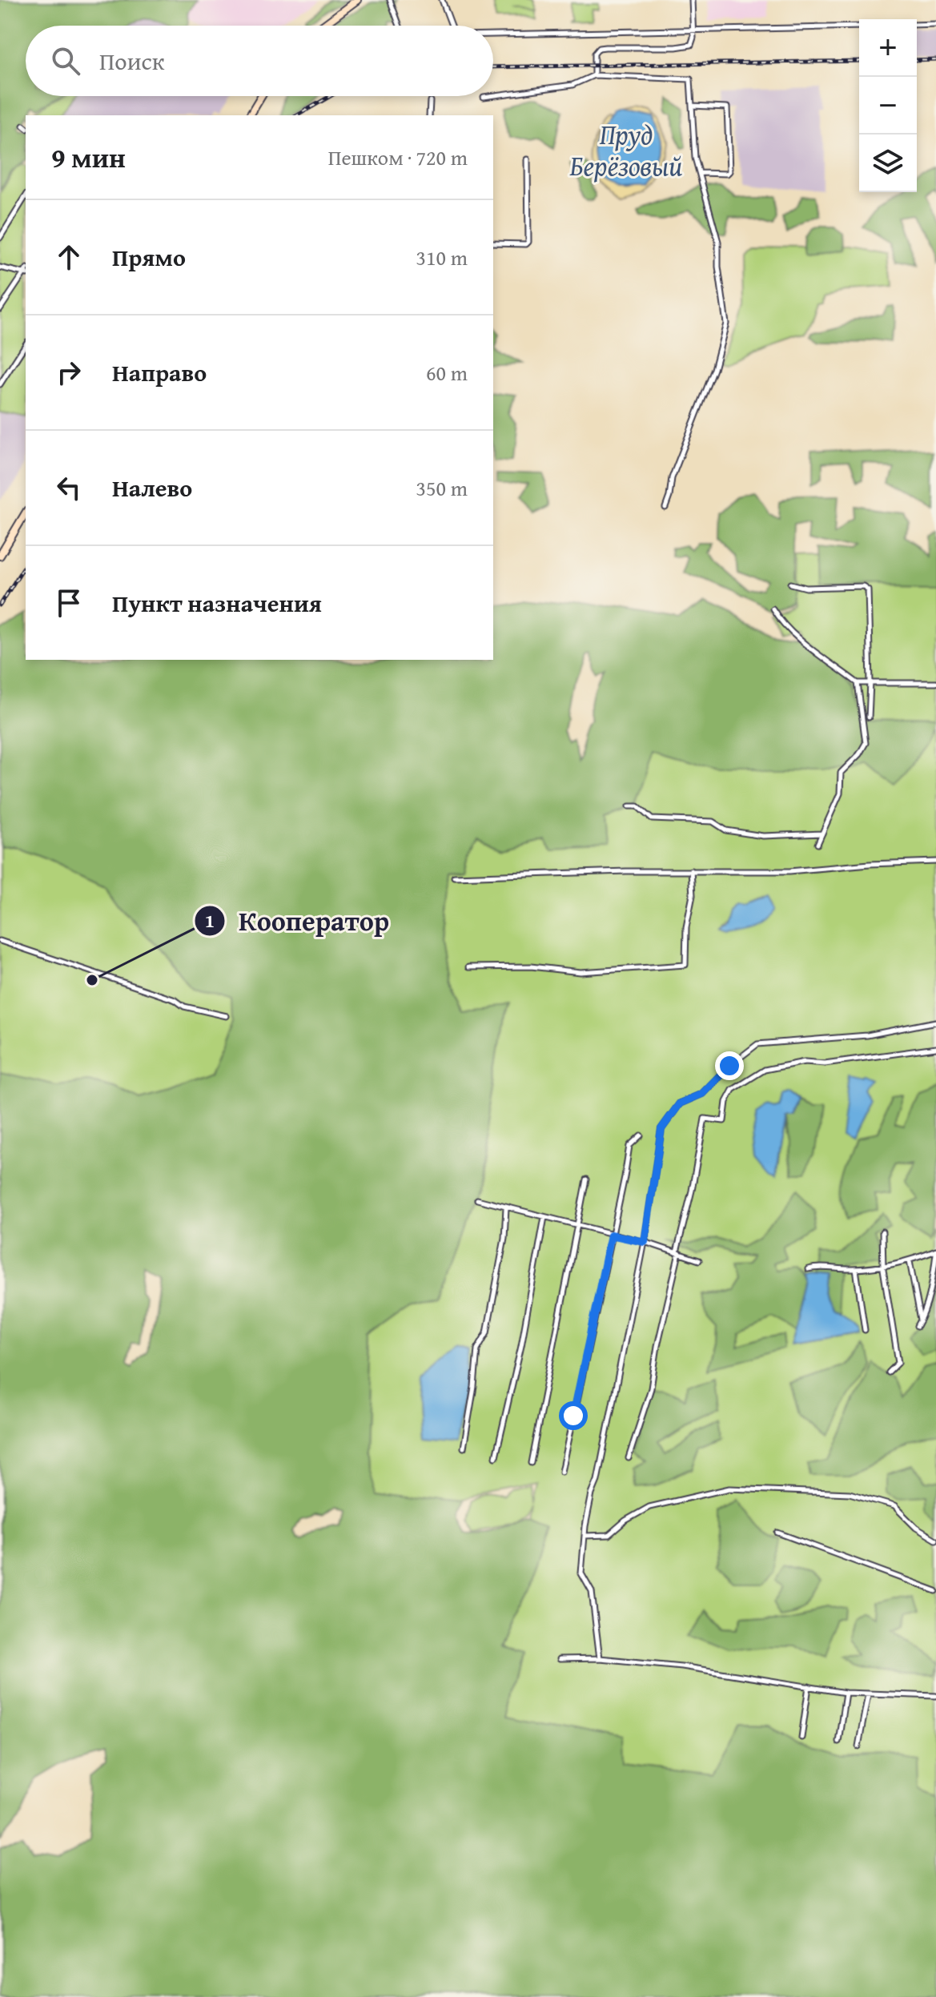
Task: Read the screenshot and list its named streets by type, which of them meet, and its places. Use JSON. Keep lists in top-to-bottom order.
{
  "water": ["Пруд Берёзовый"],
  "places": ["Кооператор"],
  "page": {
    "map_buttons": ["+", "−"],
    "search": "Поиск",
    "heading": ["9 мин", "Пешком · 720 m"],
    "list": [
      ["Прямо", "310 m"],
      ["Направо", "60 m"],
      ["Налево", "350 m"],
      "Пункт назначения"
    ]
  }
}
